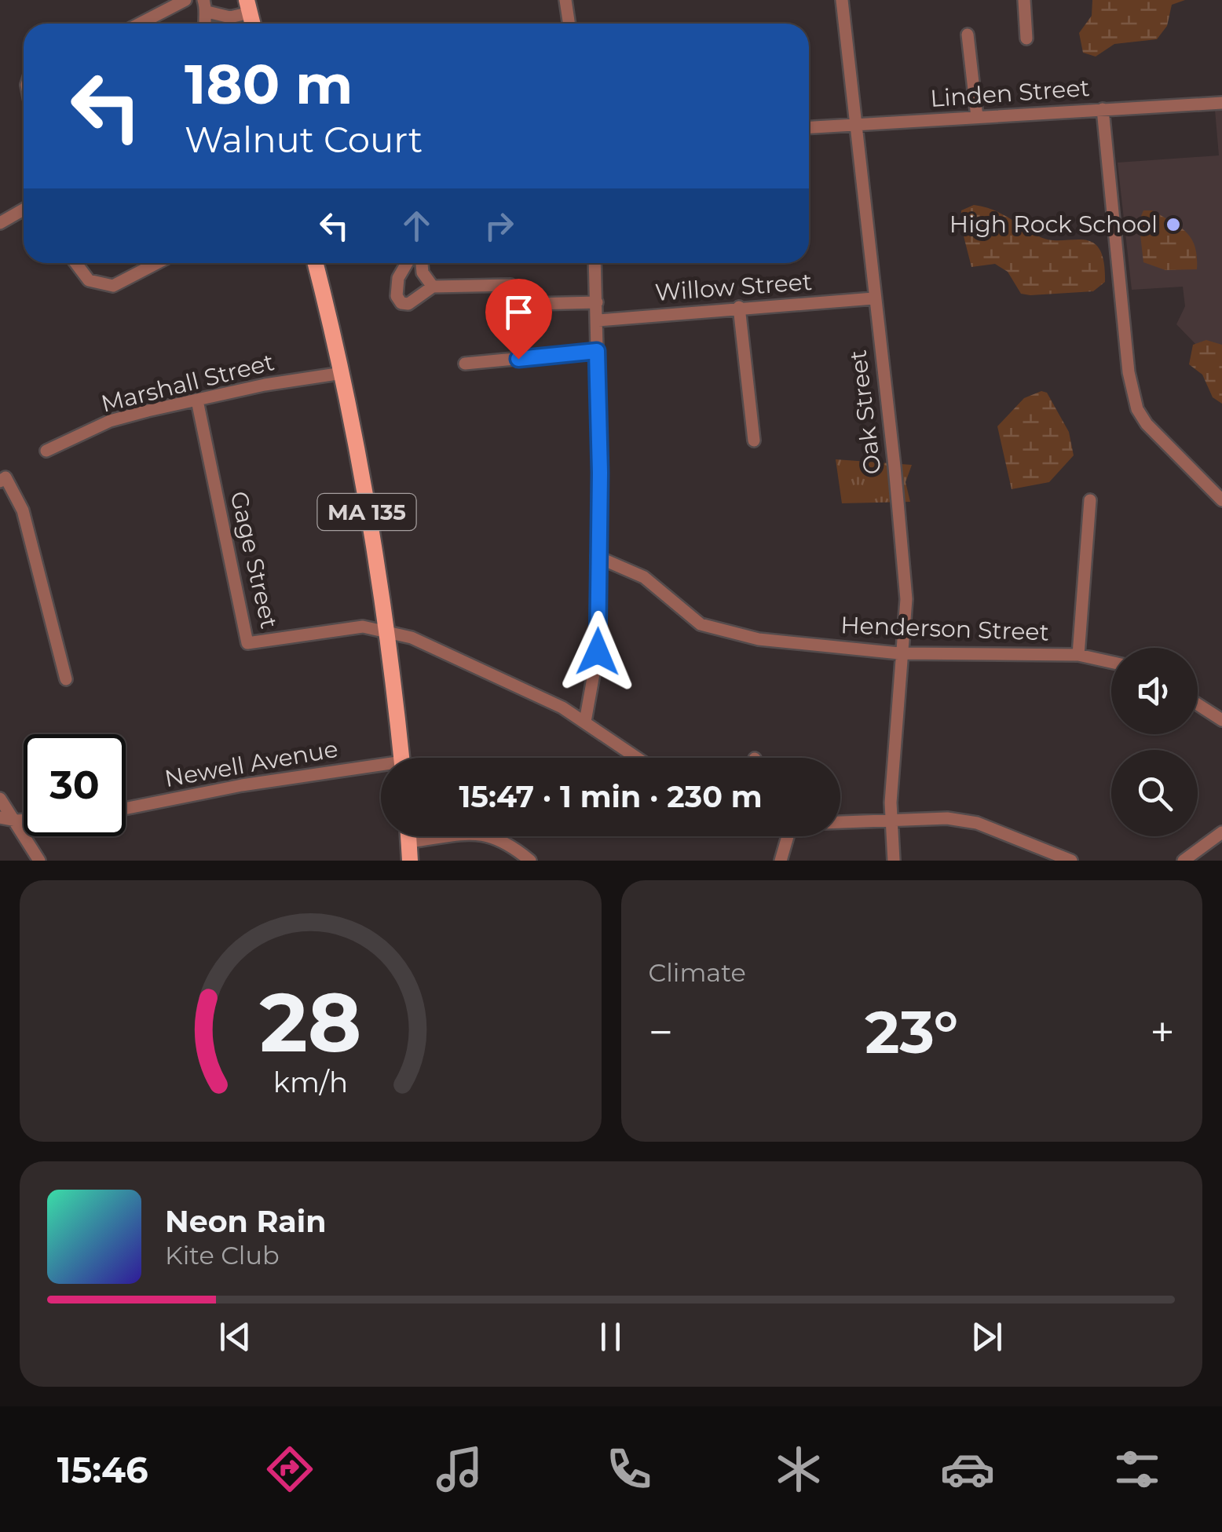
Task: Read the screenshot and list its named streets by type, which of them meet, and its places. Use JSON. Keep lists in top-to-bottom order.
{
  "streets": {
    "main road": ["MA 135"],
    "street": [
      "Linden Street",
      "Willow Street",
      "Marshall Street",
      "Oak Street",
      "Gage Street",
      "Henderson Street",
      "Newell Avenue"
    ]
  },
  "crossings": [
    ["Linden Street", "Oak Street"],
    ["Willow Street", "Oak Street"],
    ["Marshall Street", "MA 135"],
    ["Marshall Street", "Gage Street"],
    ["Oak Street", "Henderson Street"],
    ["MA 135", "Gage Street"]
  ],
  "places": ["High Rock School"],
  "page": {
    "turn": ["180 m", "Walnut Court"],
    "limit": "30",
    "trip": "15:47 · 1 min · 230 m",
    "tile": "Climate",
    "heat": ["−", "23°", "+"],
    "song": ["Neon Rain", "Kite Club"],
    "tabs": "15:46",
    "gauge": ["28", "km/h"]
  }
}
